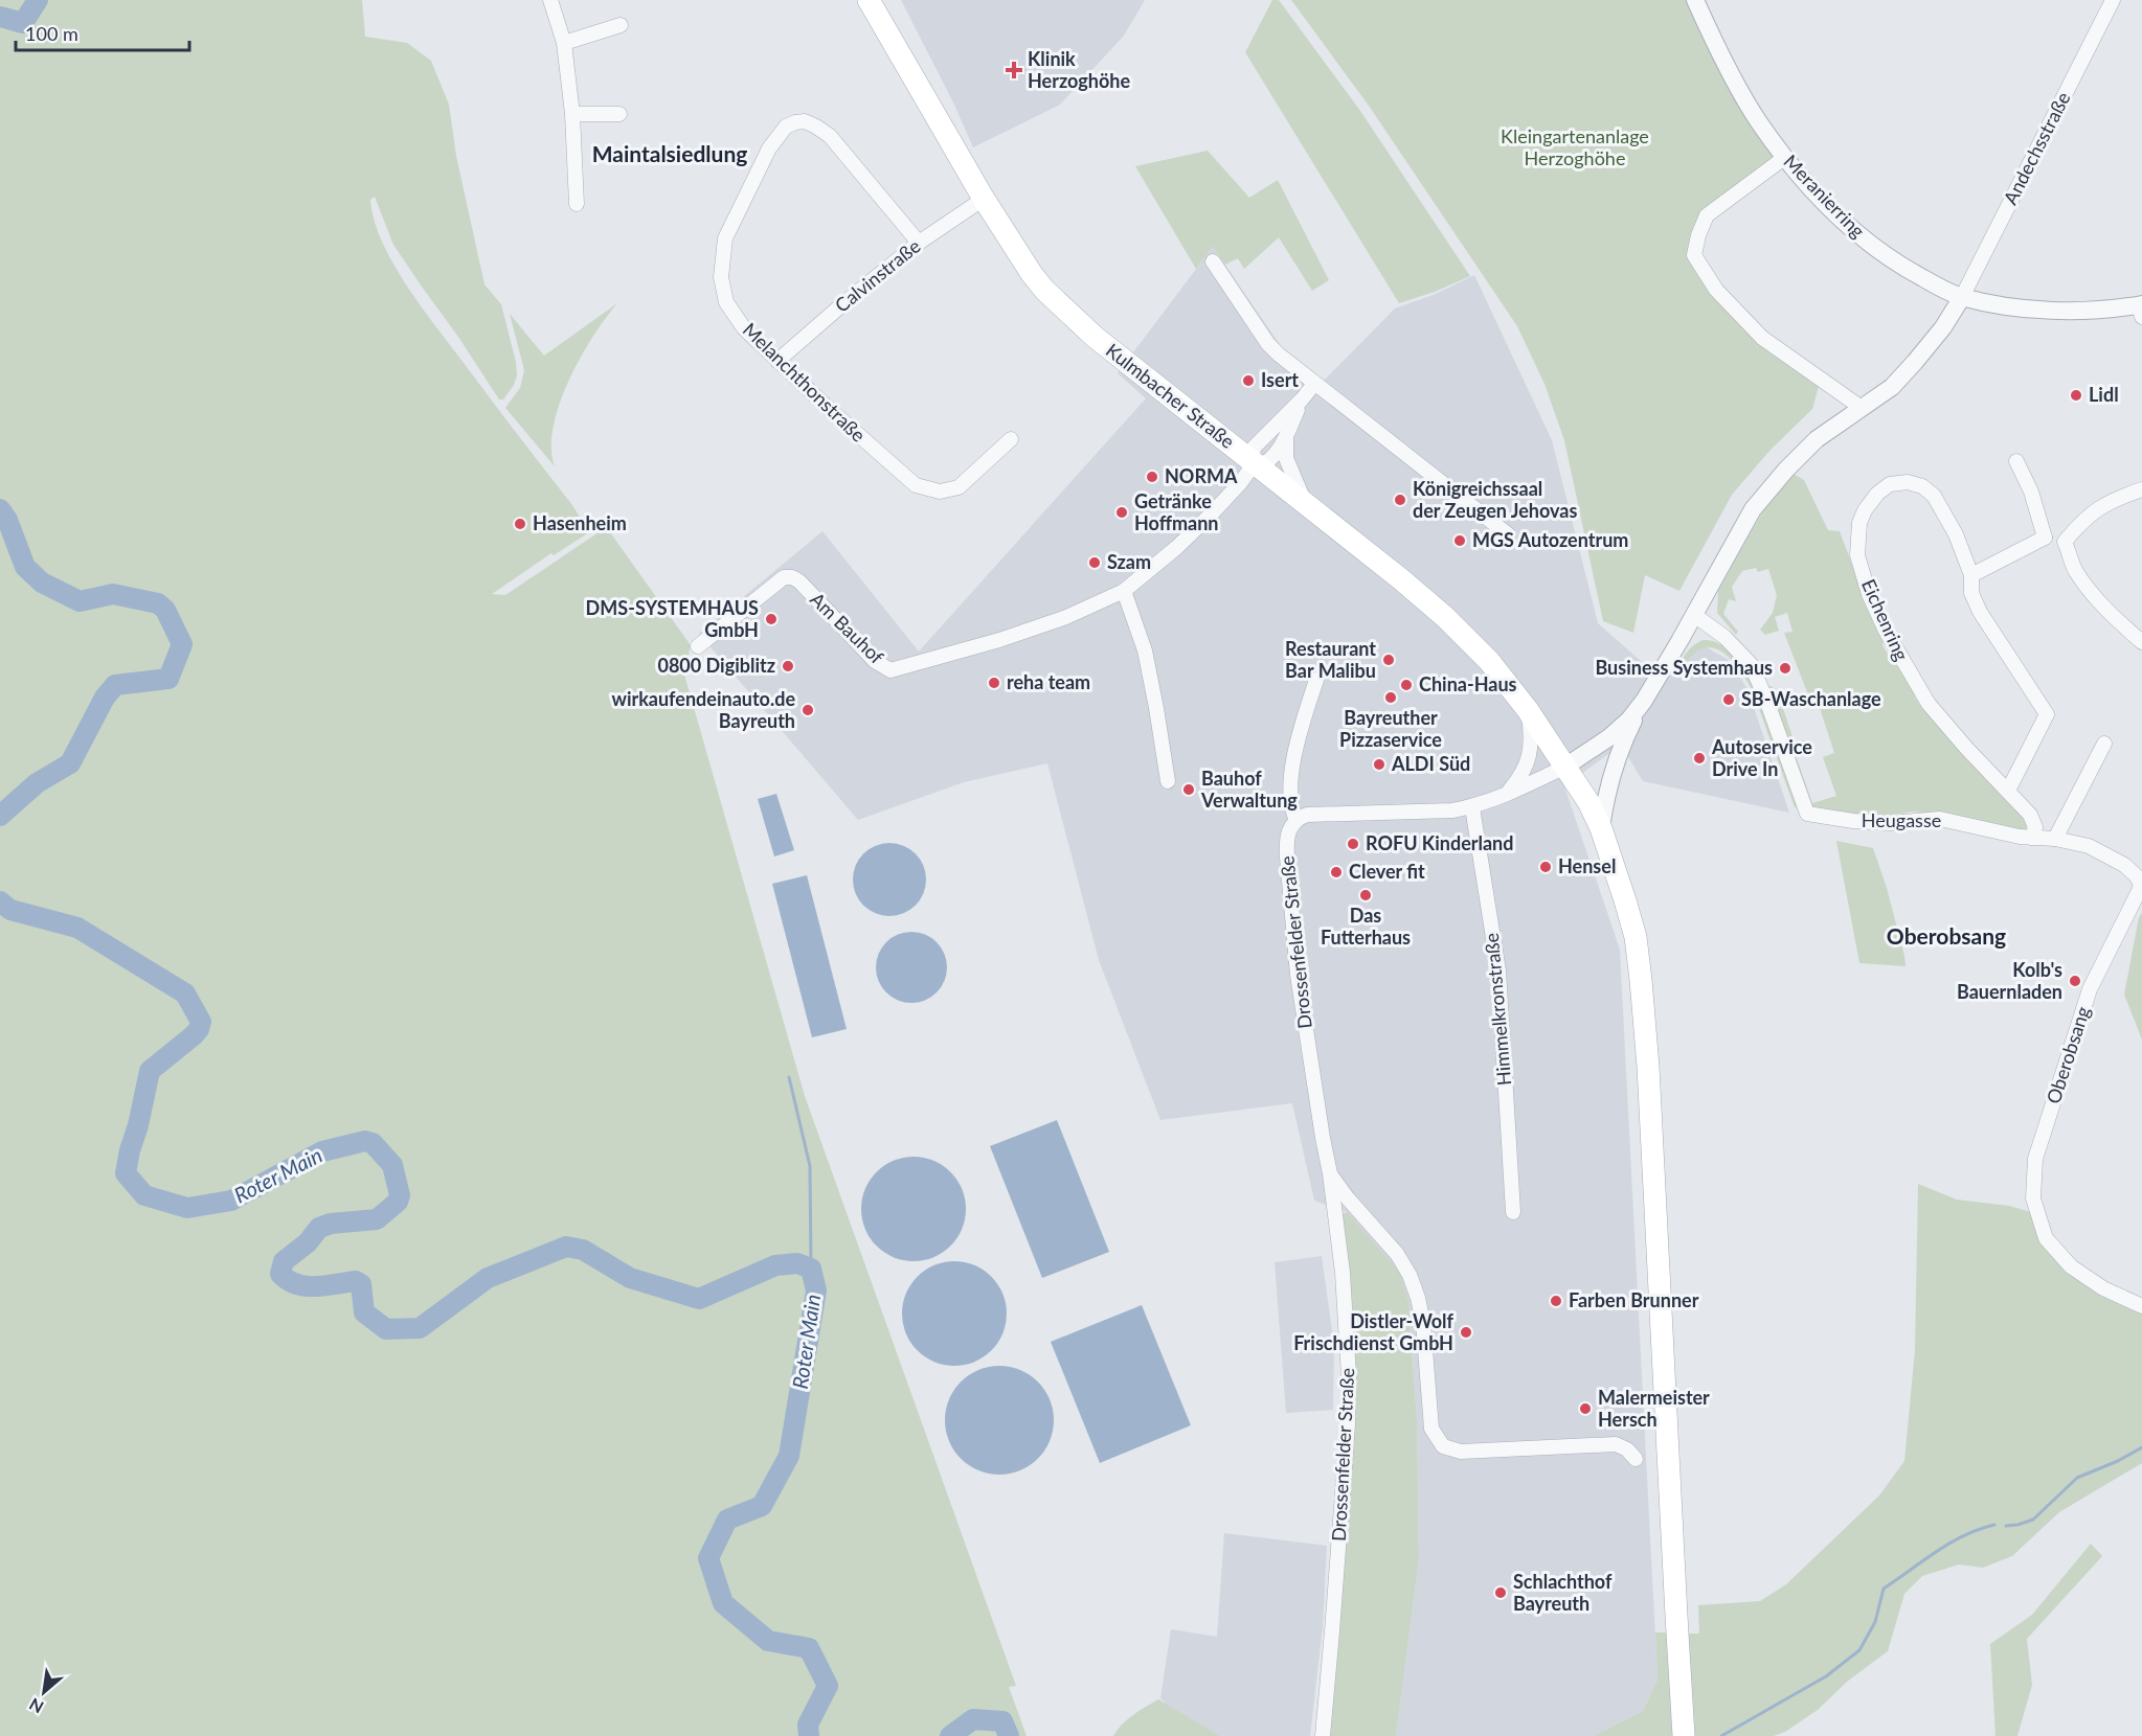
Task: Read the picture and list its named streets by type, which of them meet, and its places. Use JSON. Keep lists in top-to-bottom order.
{
  "streets": {
    "main road": ["Kulmbacher Straße"],
    "street": [
      "Andechsstraße",
      "Meranierring",
      "Calvinstraße",
      "Melanchthonstraße",
      "Eichenring",
      "Am Bauhof",
      "Heugasse",
      "Drossenfelder Straße",
      "Himmelkronstraße",
      "Oberobsang"
    ]
  },
  "crossings": [
    ["Andechsstraße", "Meranierring"],
    ["Calvinstraße", "Melanchthonstraße"],
    ["Calvinstraße", "Kulmbacher Straße"],
    ["Kulmbacher Straße", "Am Bauhof"],
    ["Eichenring", "Heugasse"],
    ["Eichenring", "Oberobsang"],
    ["Heugasse", "Oberobsang"]
  ],
  "districts": ["Maintalsiedlung", "Oberobsang"],
  "water": ["Roter Main"],
  "parks": ["Kleingartenanlage Herzoghöhe"],
  "places": {
    "health": ["Klinik Herzoghöhe"],
    "other": [
      "Isert",
      "Lidl",
      "NORMA",
      "Königreichssaal der Zeugen Jehovas",
      "Getränke Hoffmann",
      "Hasenheim",
      "MGS Autozentrum",
      "Szam",
      "DMS-SYSTEMHAUS GmbH",
      "Restaurant Bar Malibu",
      "0800 Digiblitz",
      "Business Systemhaus",
      "reha team",
      "China-Haus",
      "Bayreuther Pizzaservice",
      "SB-Waschanlage",
      "wirkaufendeinauto.de Bayreuth",
      "Autoservice Drive In",
      "ALDI Süd",
      "Bauhof Verwaltung",
      "ROFU Kinderland",
      "Hensel",
      "Clever fit",
      "Das Futterhaus",
      "Kolb's Bauernladen",
      "Farben Brunner",
      "Distler-Wolf Frischdienst GmbH",
      "Malermeister Hersch",
      "Schlachthof Bayreuth"
    ]
  },
  "scale_bar": "100 m",
  "north": "bottom left"
}
